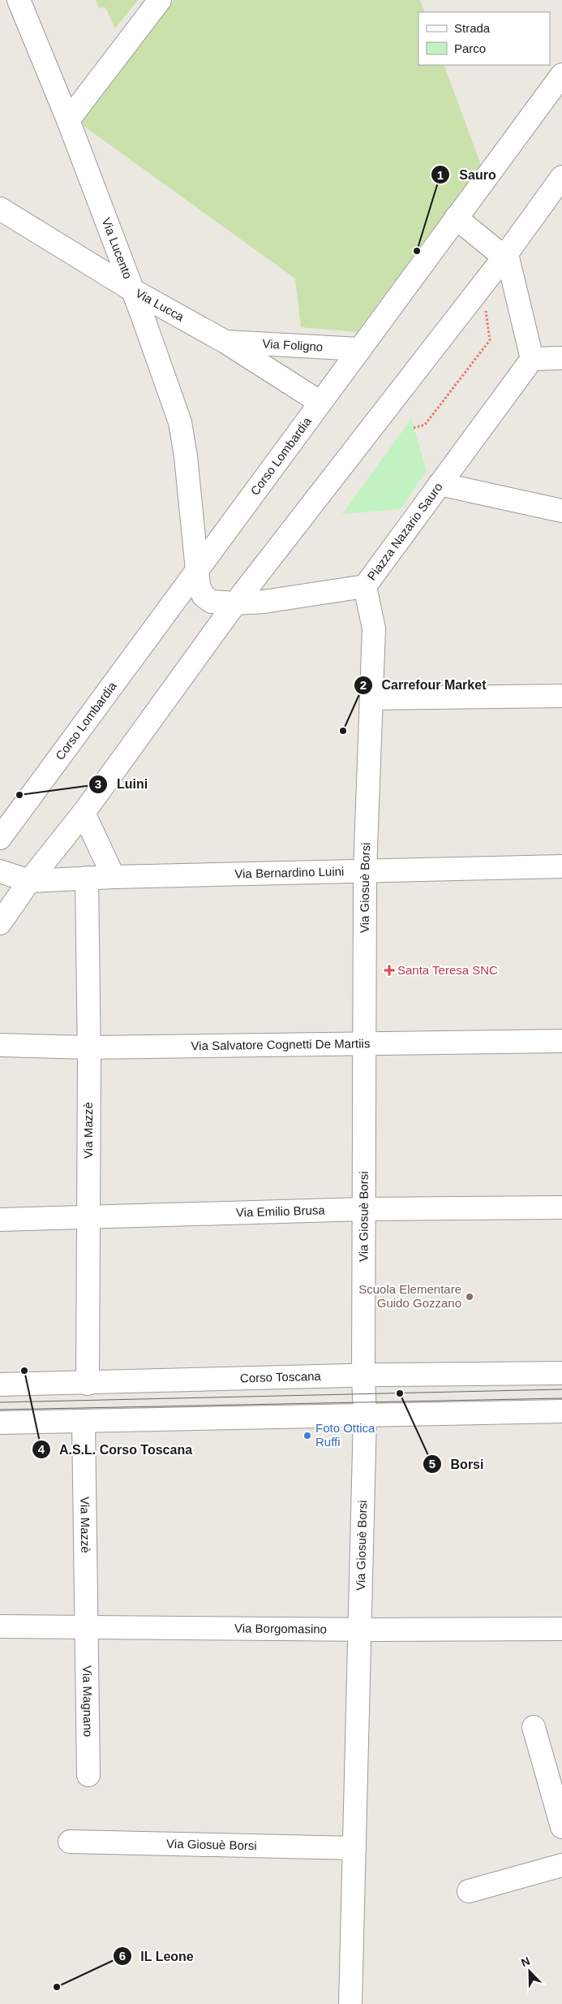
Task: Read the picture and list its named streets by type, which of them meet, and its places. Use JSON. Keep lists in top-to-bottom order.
{
  "streets": {
    "street": [
      "Via Lucento",
      "Via Lucca",
      "Via Foligno",
      "Corso Lombardia",
      "Piazza Nazario Sauro",
      "Via Bernardino Luini",
      "Via Giosuè Borsi",
      "Via Salvatore Cognetti De Martiis",
      "Via Mazzè",
      "Via Emilio Brusa",
      "Corso Toscana",
      "Via Borgomasino",
      "Via Magnano"
    ]
  },
  "crossings": [
    ["Via Lucento", "Via Lucca"],
    ["Via Lucento", "Piazza Nazario Sauro"],
    ["Via Lucca", "Via Foligno"],
    ["Via Lucca", "Corso Lombardia"],
    ["Via Foligno", "Corso Lombardia"],
    ["Corso Lombardia", "Piazza Nazario Sauro"],
    ["Piazza Nazario Sauro", "Via Giosuè Borsi"],
    ["Via Bernardino Luini", "Via Giosuè Borsi"],
    ["Via Bernardino Luini", "Via Mazzè"],
    ["Via Giosuè Borsi", "Via Salvatore Cognetti De Martiis"],
    ["Via Giosuè Borsi", "Via Emilio Brusa"],
    ["Via Giosuè Borsi", "Corso Toscana"],
    ["Via Giosuè Borsi", "Via Borgomasino"],
    ["Via Salvatore Cognetti De Martiis", "Via Mazzè"],
    ["Via Mazzè", "Via Emilio Brusa"],
    ["Via Mazzè", "Corso Toscana"],
    ["Via Mazzè", "Via Borgomasino"],
    ["Via Mazzè", "Via Magnano"],
    ["Via Borgomasino", "Via Magnano"]
  ],
  "places": {
    "other": [
      "Sauro",
      "Carrefour Market",
      "Luini",
      "Scuola Elementare Guido Gozzano",
      "A.S.L. Corso Toscana",
      "Borsi",
      "Foto Ottica Ruffi",
      "IL Leone"
    ],
    "health": ["Santa Teresa SNC"]
  },
  "legend": ["Strada", "Parco"],
  "north": "top left"
}
